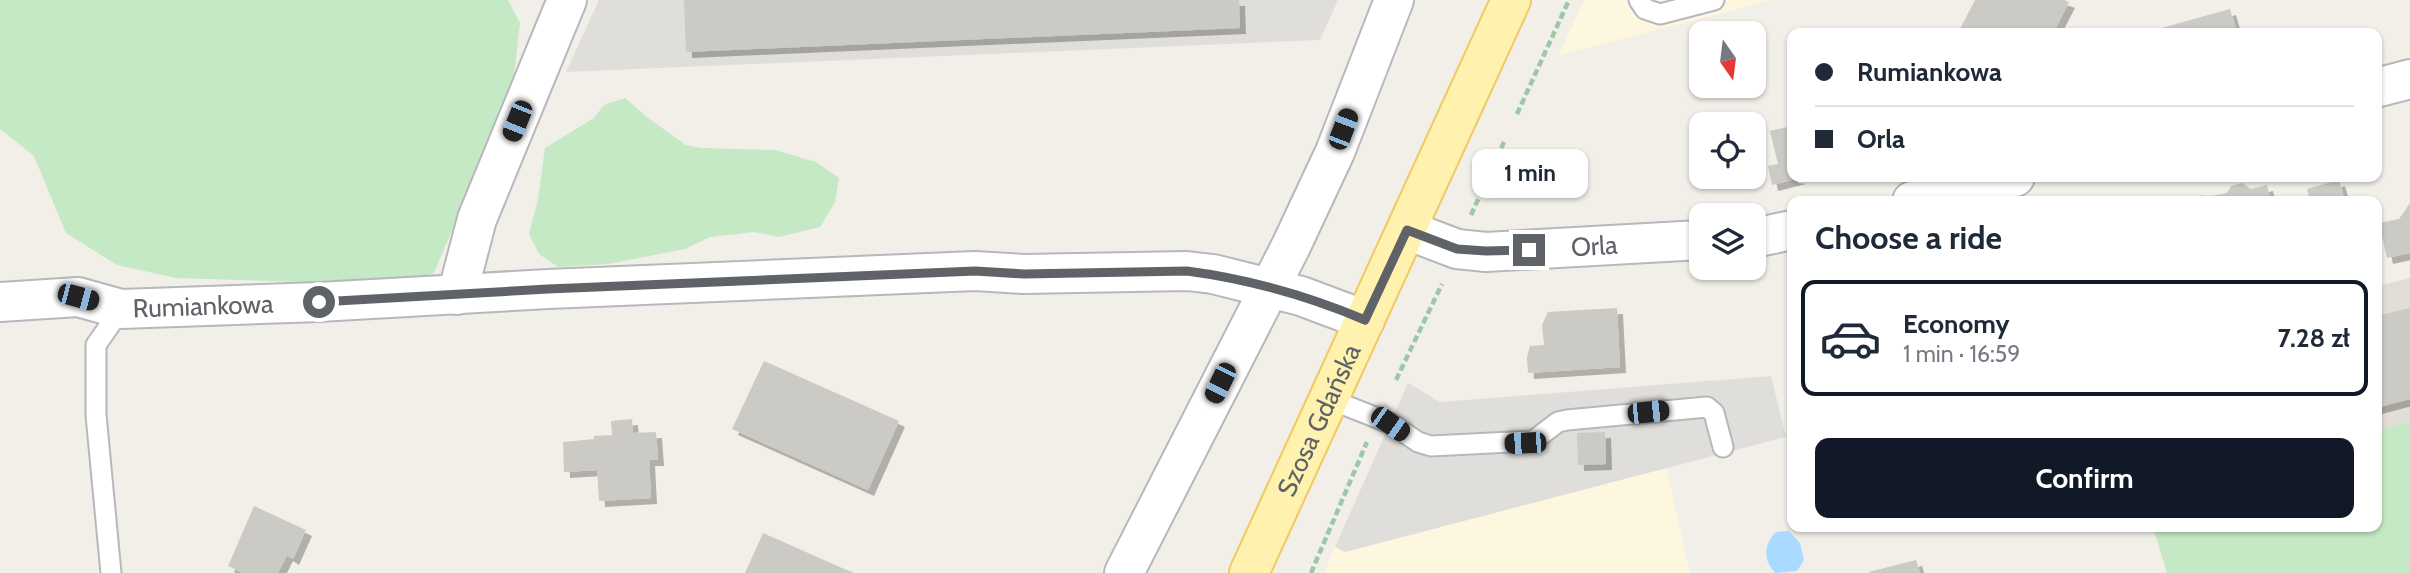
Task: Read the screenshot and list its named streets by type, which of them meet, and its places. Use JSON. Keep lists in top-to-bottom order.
{
  "streets": {
    "main road": ["Szosa Gdańska"],
    "street": ["Orla", "Rumiankowa"]
  },
  "crossings": [
    ["Orla", "Szosa Gdańska"],
    ["Rumiankowa", "Szosa Gdańska"]
  ],
  "north": "bottom",
  "page": {
    "banner": ["Rumiankowa", "Orla"],
    "bubble": "1 min",
    "heading": "Choose a ride",
    "list": [
      {
        "name": "Economy",
        "note": "1 min · 16:59",
        "value": "7.28 zł"
      }
    ],
    "buttons": "Confirm"
  }
}
